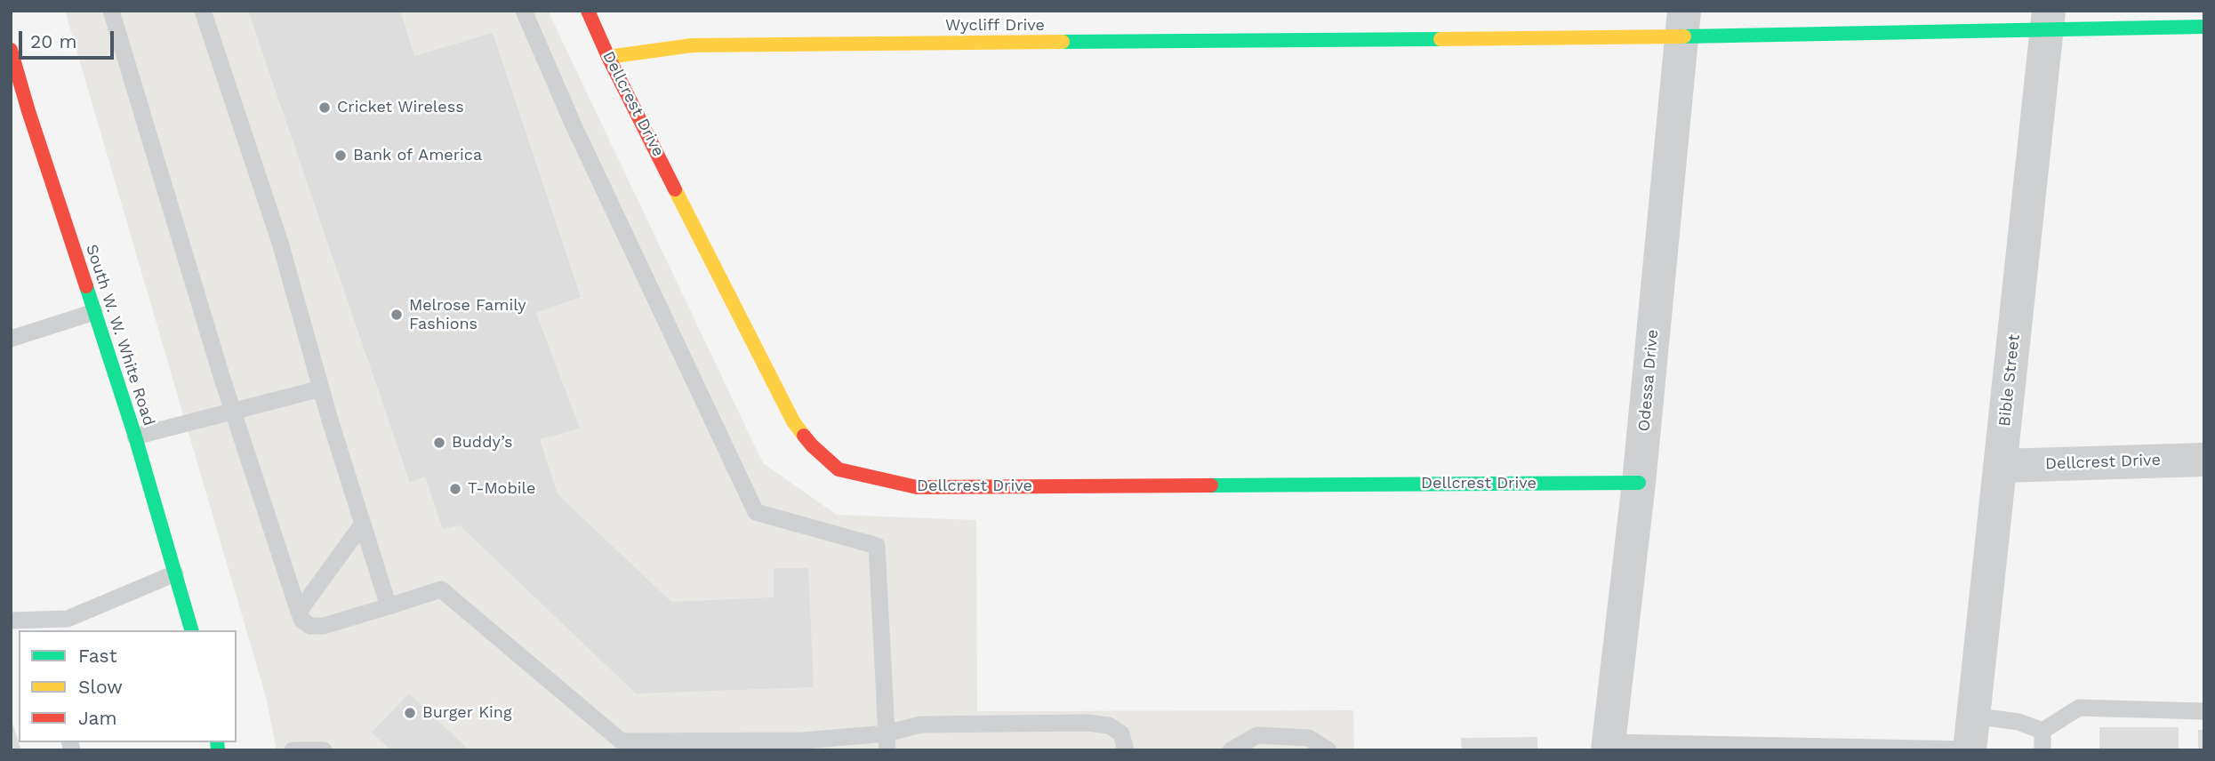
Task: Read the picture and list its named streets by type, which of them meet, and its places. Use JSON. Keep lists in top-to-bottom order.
{
  "streets": {
    "street": [
      "Wycliff Drive",
      "Dellcrest Drive",
      "South W. W. White Road",
      "Odessa Drive",
      "Bible Street"
    ]
  },
  "crossings": [
    ["Wycliff Drive", "Dellcrest Drive"],
    ["Wycliff Drive", "Odessa Drive"],
    ["Wycliff Drive", "Bible Street"],
    ["Dellcrest Drive", "Odessa Drive"],
    ["Dellcrest Drive", "Bible Street"]
  ],
  "places": [
    "Cricket Wireless",
    "Bank of America",
    "Melrose Family Fashions",
    "Buddy’s",
    "T-Mobile",
    "Burger King"
  ],
  "legend": ["Fast", "Slow", "Jam"],
  "scale_bar": "20 m"
}
